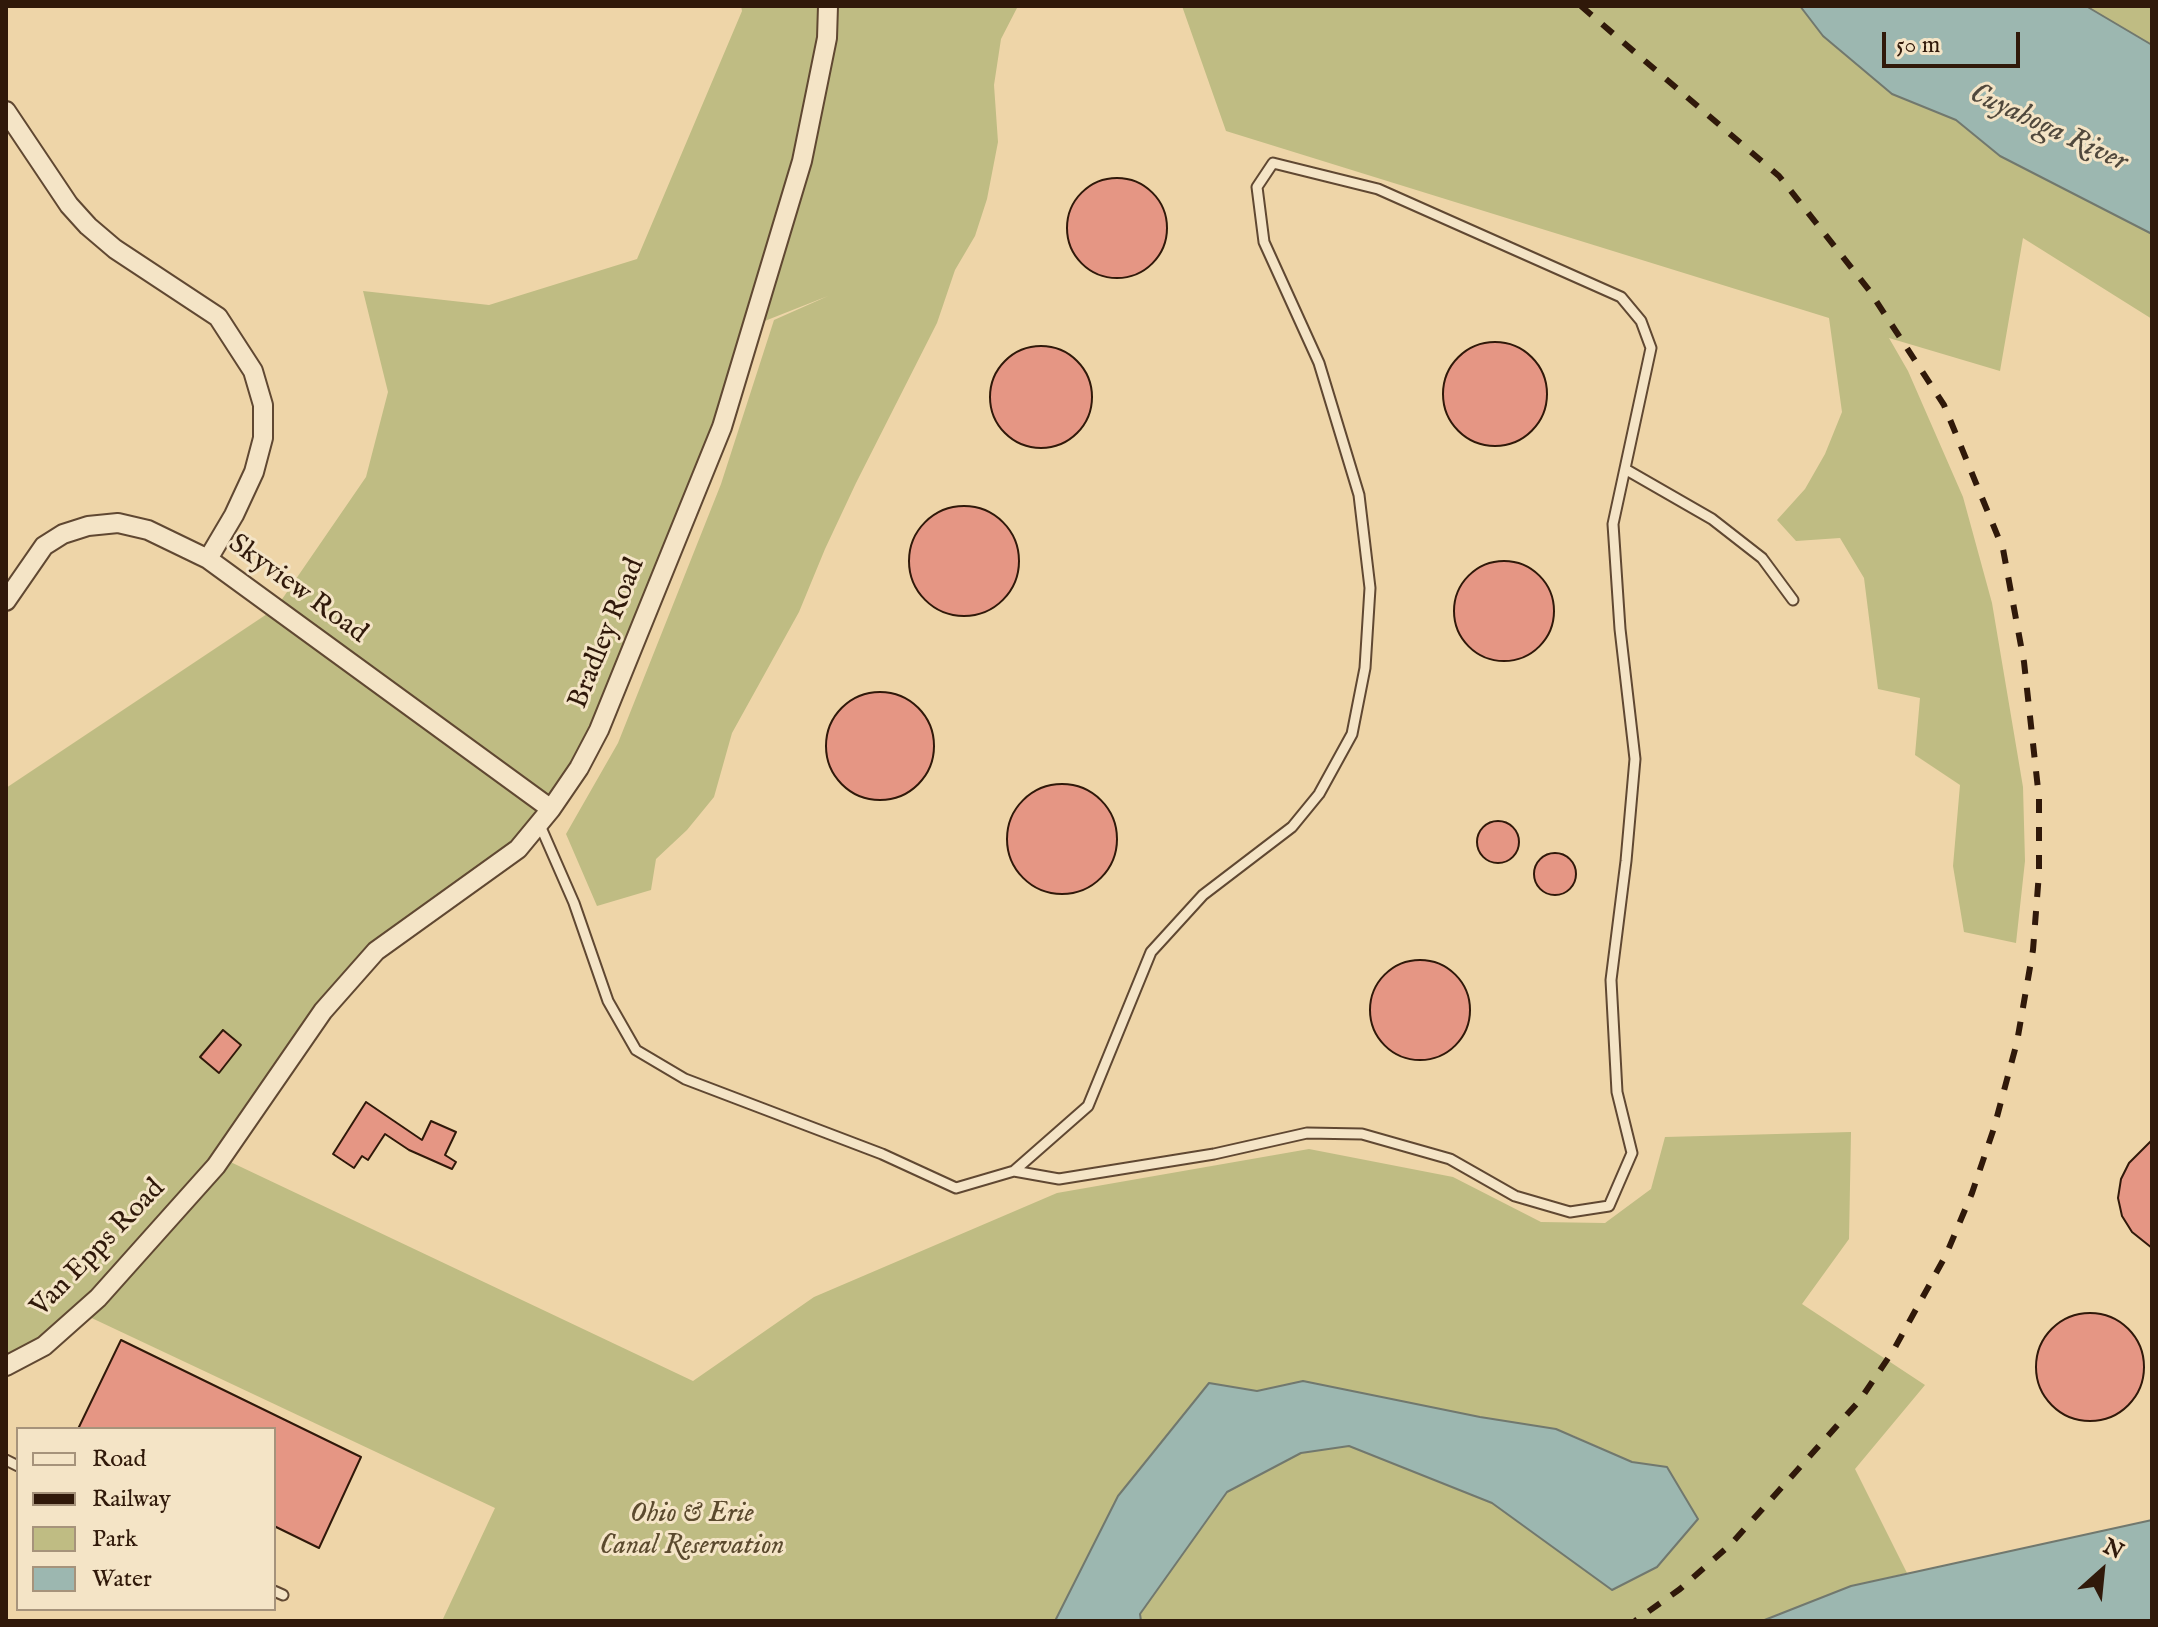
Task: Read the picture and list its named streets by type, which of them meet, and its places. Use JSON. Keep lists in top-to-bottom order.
{
  "streets": {
    "street": ["Skyview Road", "Bradley Road", "Van Epps Road"]
  },
  "crossings": [
    ["Skyview Road", "Bradley Road"],
    ["Bradley Road", "Van Epps Road"]
  ],
  "water": ["Cuyahoga River"],
  "parks": ["Ohio & Erie Canal Reservation"],
  "legend": [
    "Road",
    "Railway",
    "Park",
    "Water"
  ],
  "scale_bar": "50 m",
  "north": "top right"
}
